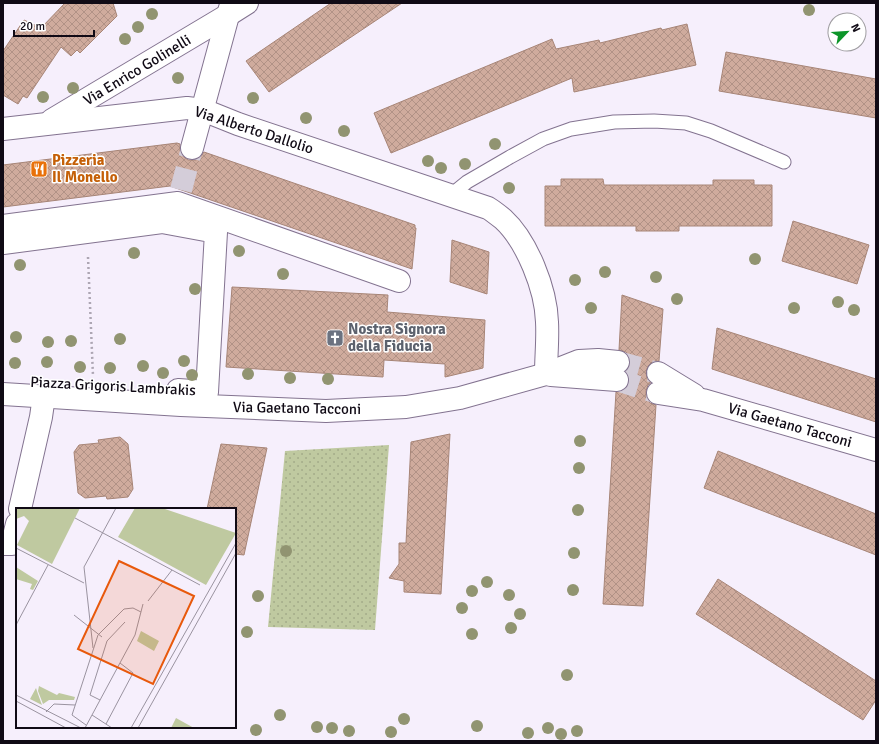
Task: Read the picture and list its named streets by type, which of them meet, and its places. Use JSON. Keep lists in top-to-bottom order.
{
  "streets": {
    "street": [
      "Via Enrico Golinelli",
      "Via Alberto Dallolio",
      "Piazza Grigoris Lambrakis",
      "Via Gaetano Tacconi"
    ]
  },
  "crossings": [
    ["Via Enrico Golinelli", "Via Alberto Dallolio"],
    ["Via Alberto Dallolio", "Via Gaetano Tacconi"]
  ],
  "places": {
    "restaurant": ["Pizzeria Il Monello"],
    "church": ["Nostra Signora della Fiducia"]
  },
  "scale_bar": "20 m",
  "north": "top right"
}
